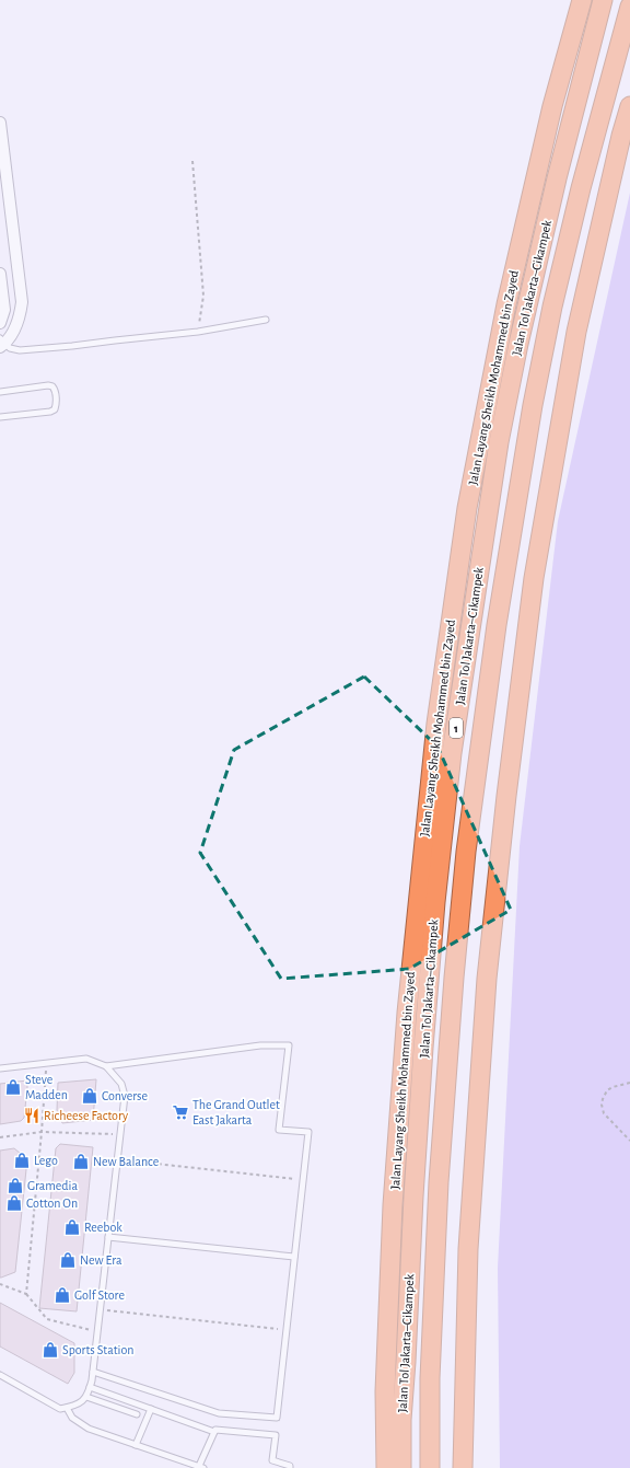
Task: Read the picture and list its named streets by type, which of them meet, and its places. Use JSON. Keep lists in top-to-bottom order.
{
  "streets": {
    "highway": ["Jalan Tol Jakarta–Cikampek", "Jalan Layang Sheikh Mohammed bin Zayed", "1"]
  },
  "places": {
    "shop": [
      "Steve Madden",
      "Converse",
      "Lego",
      "New Balance",
      "Gramedia",
      "Cotton On",
      "Reebok",
      "New Era",
      "Golf Store",
      "Sports Station"
    ],
    "supermarket": ["The Grand Outlet East Jakarta"],
    "restaurant": ["Richeese Factory"]
  }
}
